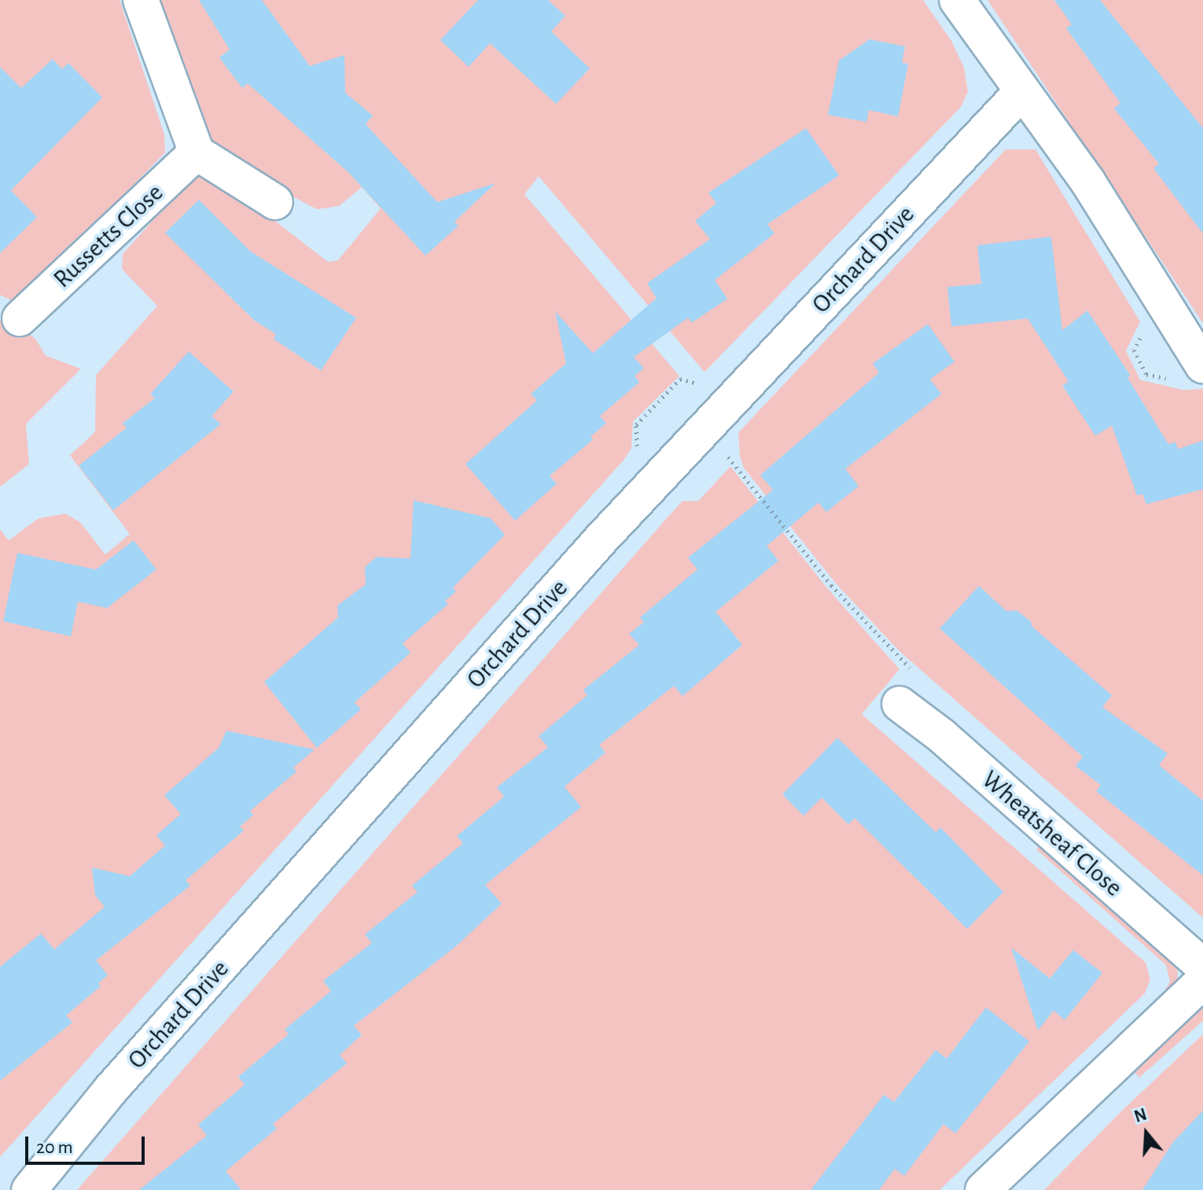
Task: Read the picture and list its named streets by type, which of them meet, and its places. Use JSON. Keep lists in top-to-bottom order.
{
  "streets": {
    "street": ["Russetts Close", "Orchard Drive", "Wheatsheaf Close"]
  },
  "scale_bar": "20 m",
  "north": "top"
}
